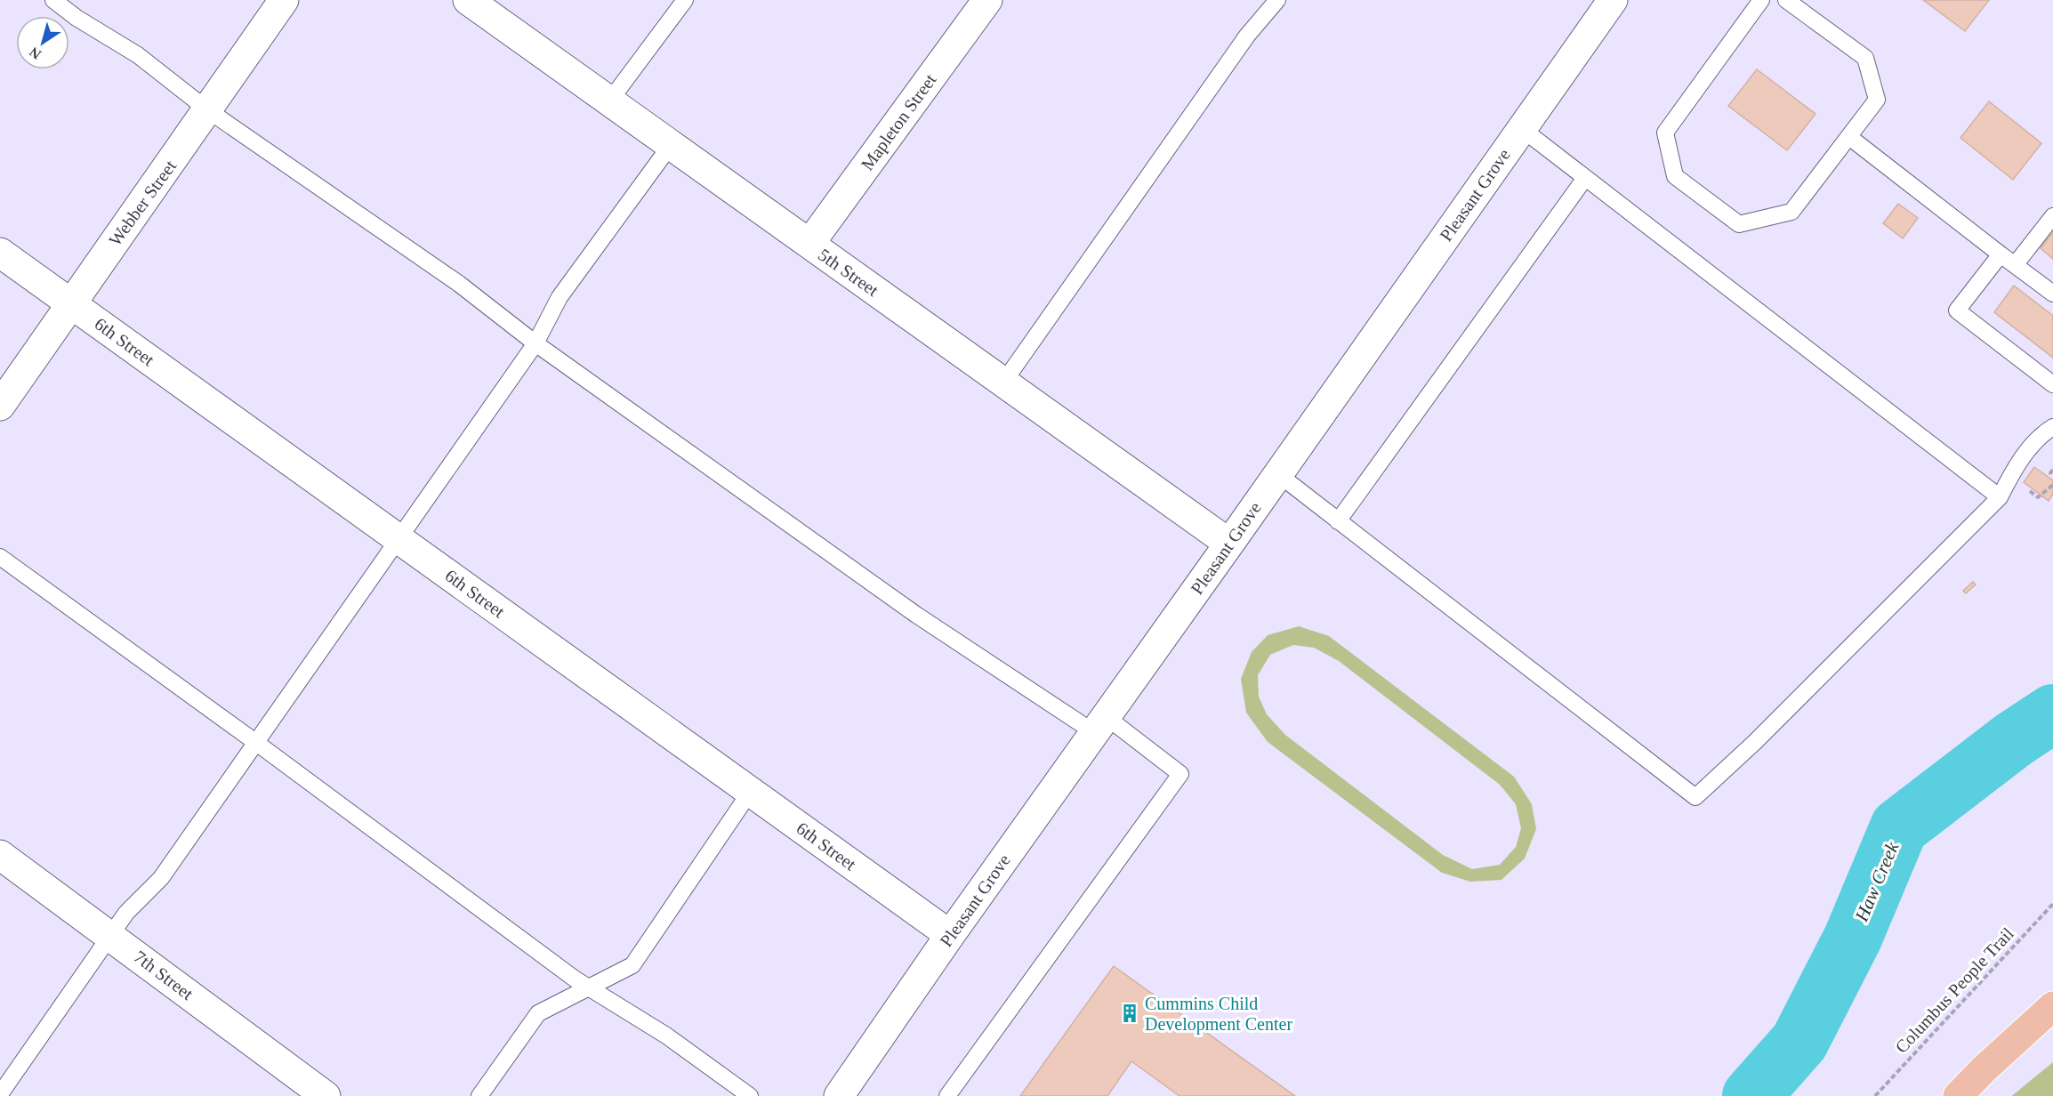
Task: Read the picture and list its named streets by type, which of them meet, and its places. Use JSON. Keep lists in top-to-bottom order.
{
  "streets": {
    "street": [
      "Mapleton Street",
      "Pleasant Grove",
      "Webber Street",
      "5th Street",
      "6th Street",
      "7th Street"
    ],
    "path": ["Columbus People Trail"]
  },
  "crossings": [
    ["Mapleton Street", "5th Street"],
    ["Pleasant Grove", "5th Street"],
    ["Pleasant Grove", "6th Street"],
    ["Webber Street", "6th Street"]
  ],
  "water": ["Haw Creek"],
  "places": {
    "building": ["Cummins Child Development Center"]
  },
  "north": "bottom left"
}
